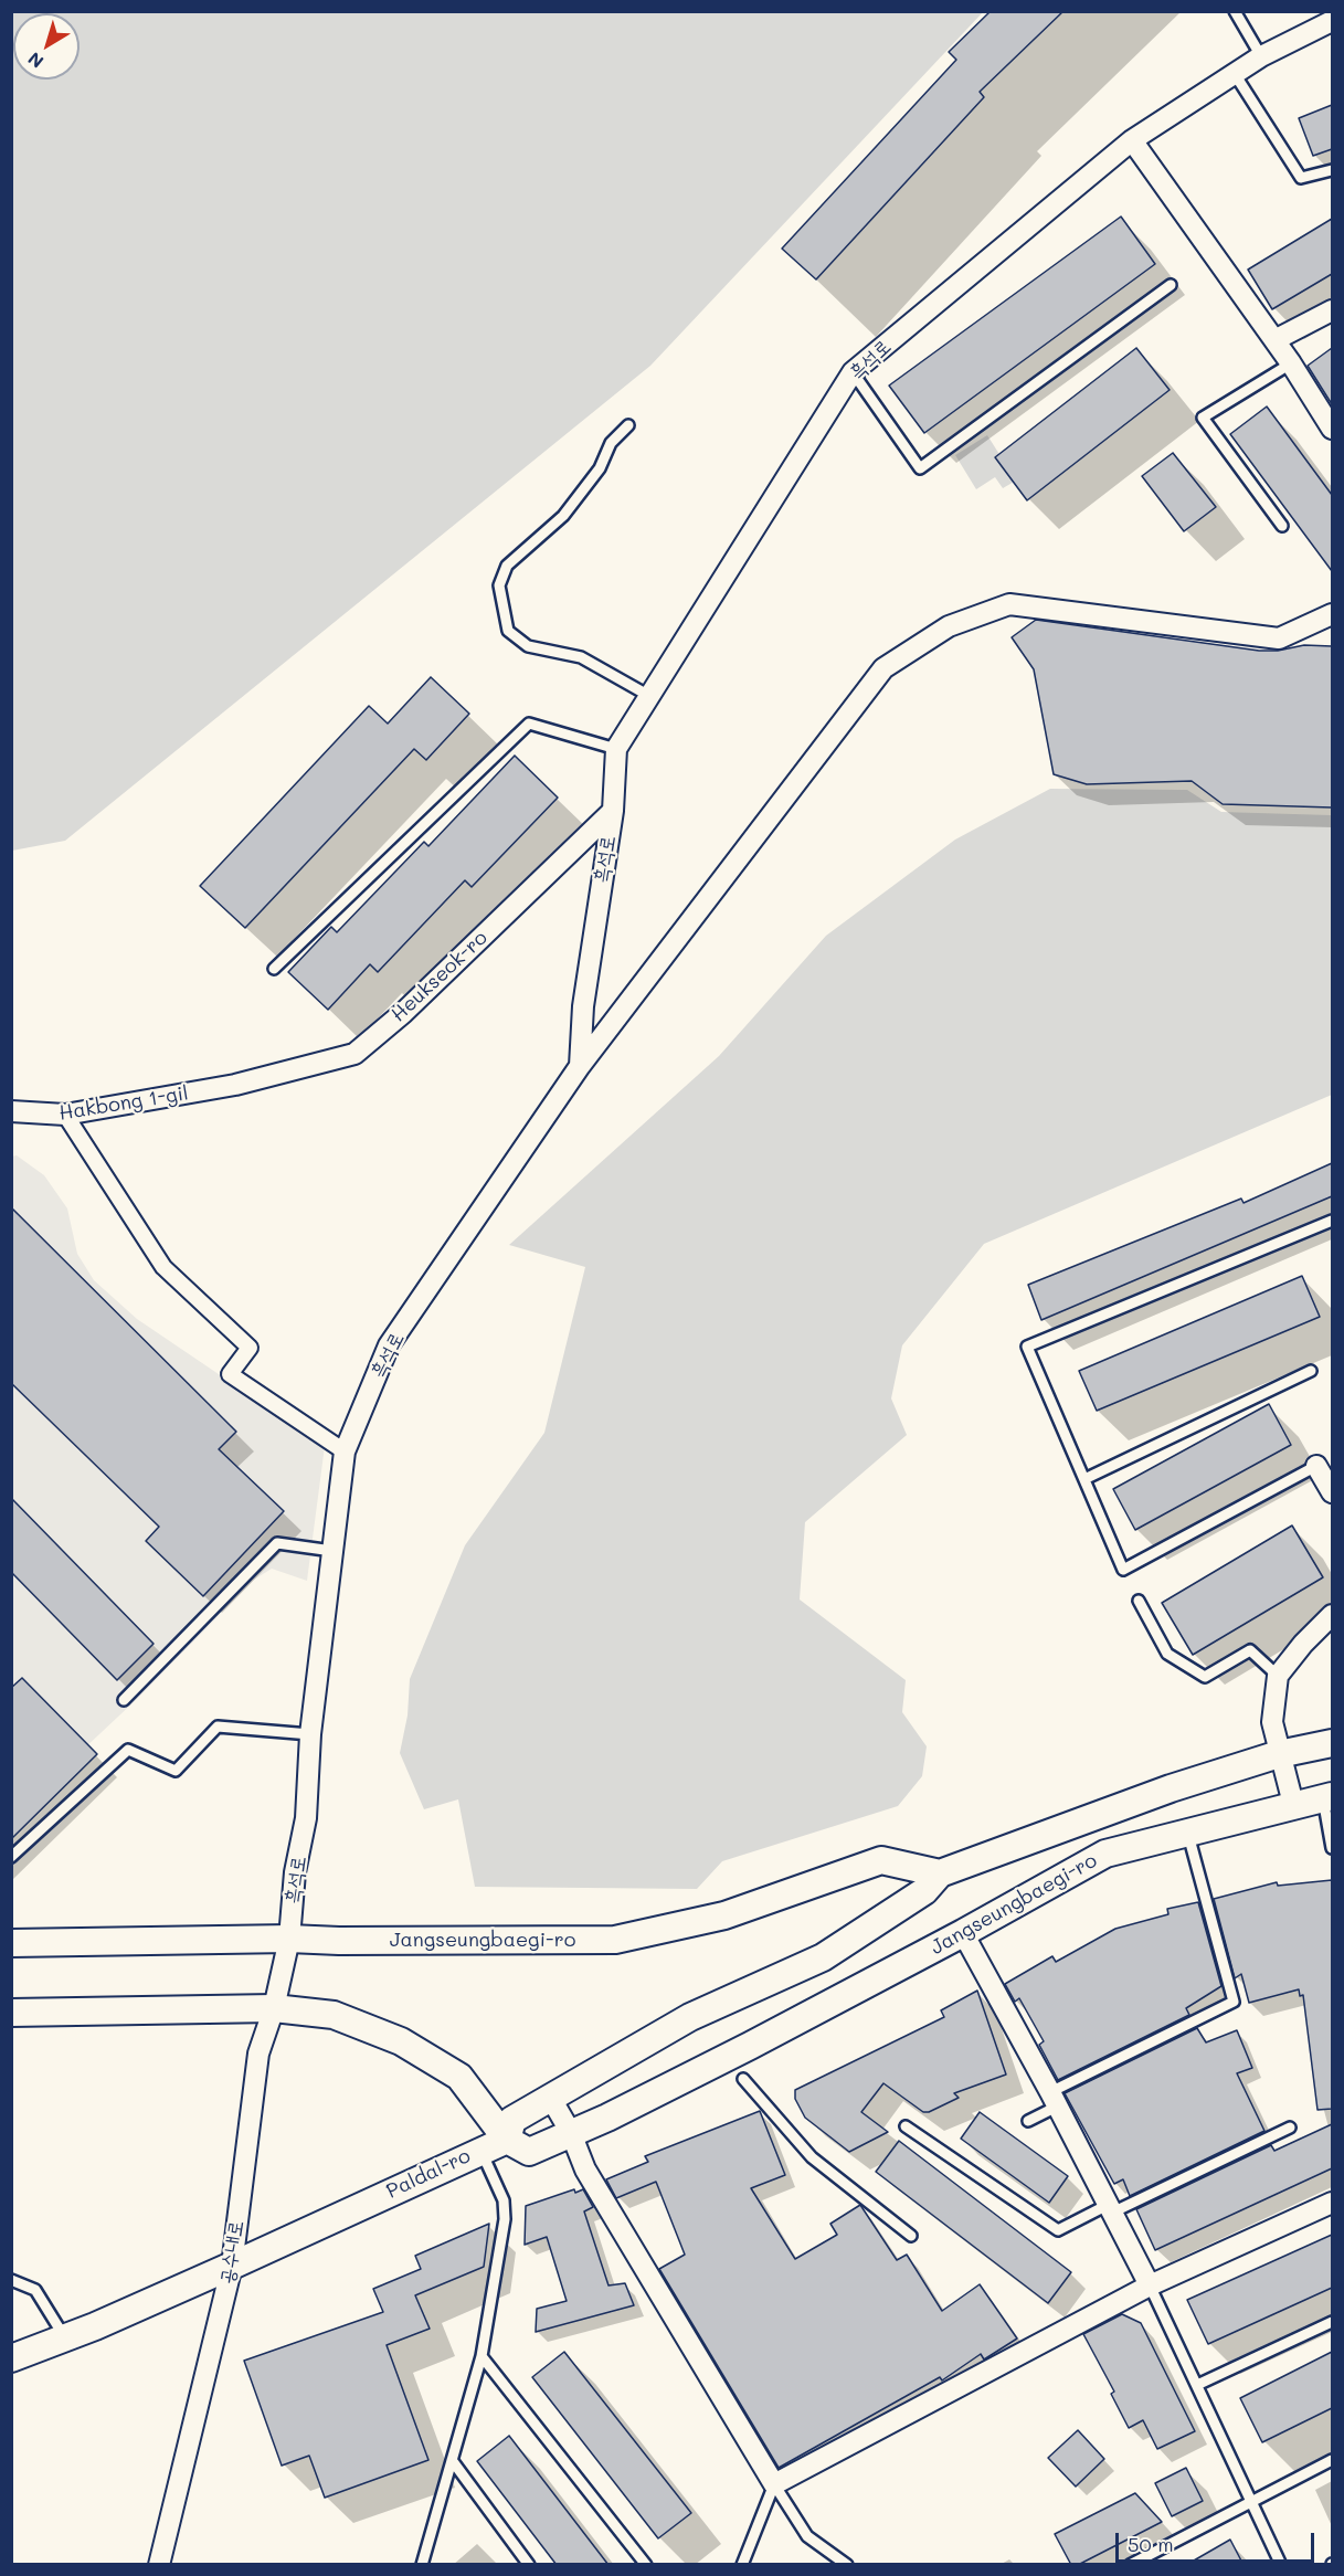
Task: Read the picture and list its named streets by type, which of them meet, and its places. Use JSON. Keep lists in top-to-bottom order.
{
  "streets": {
    "street": [
      "흑석로",
      "Heukseok-ro",
      "Hakbong 1-gil",
      "Jangseungbaegi-ro",
      "Paldal-ro",
      "공수내로"
    ]
  },
  "crossings": [
    ["흑석로", "Heukseok-ro"],
    ["흑석로", "Jangseungbaegi-ro"],
    ["흑석로", "공수내로"],
    ["Heukseok-ro", "Hakbong 1-gil"],
    ["Jangseungbaegi-ro", "Paldal-ro"],
    ["Jangseungbaegi-ro", "공수내로"],
    ["Paldal-ro", "공수내로"]
  ],
  "scale_bar": "50 m",
  "north": "bottom left"
}
